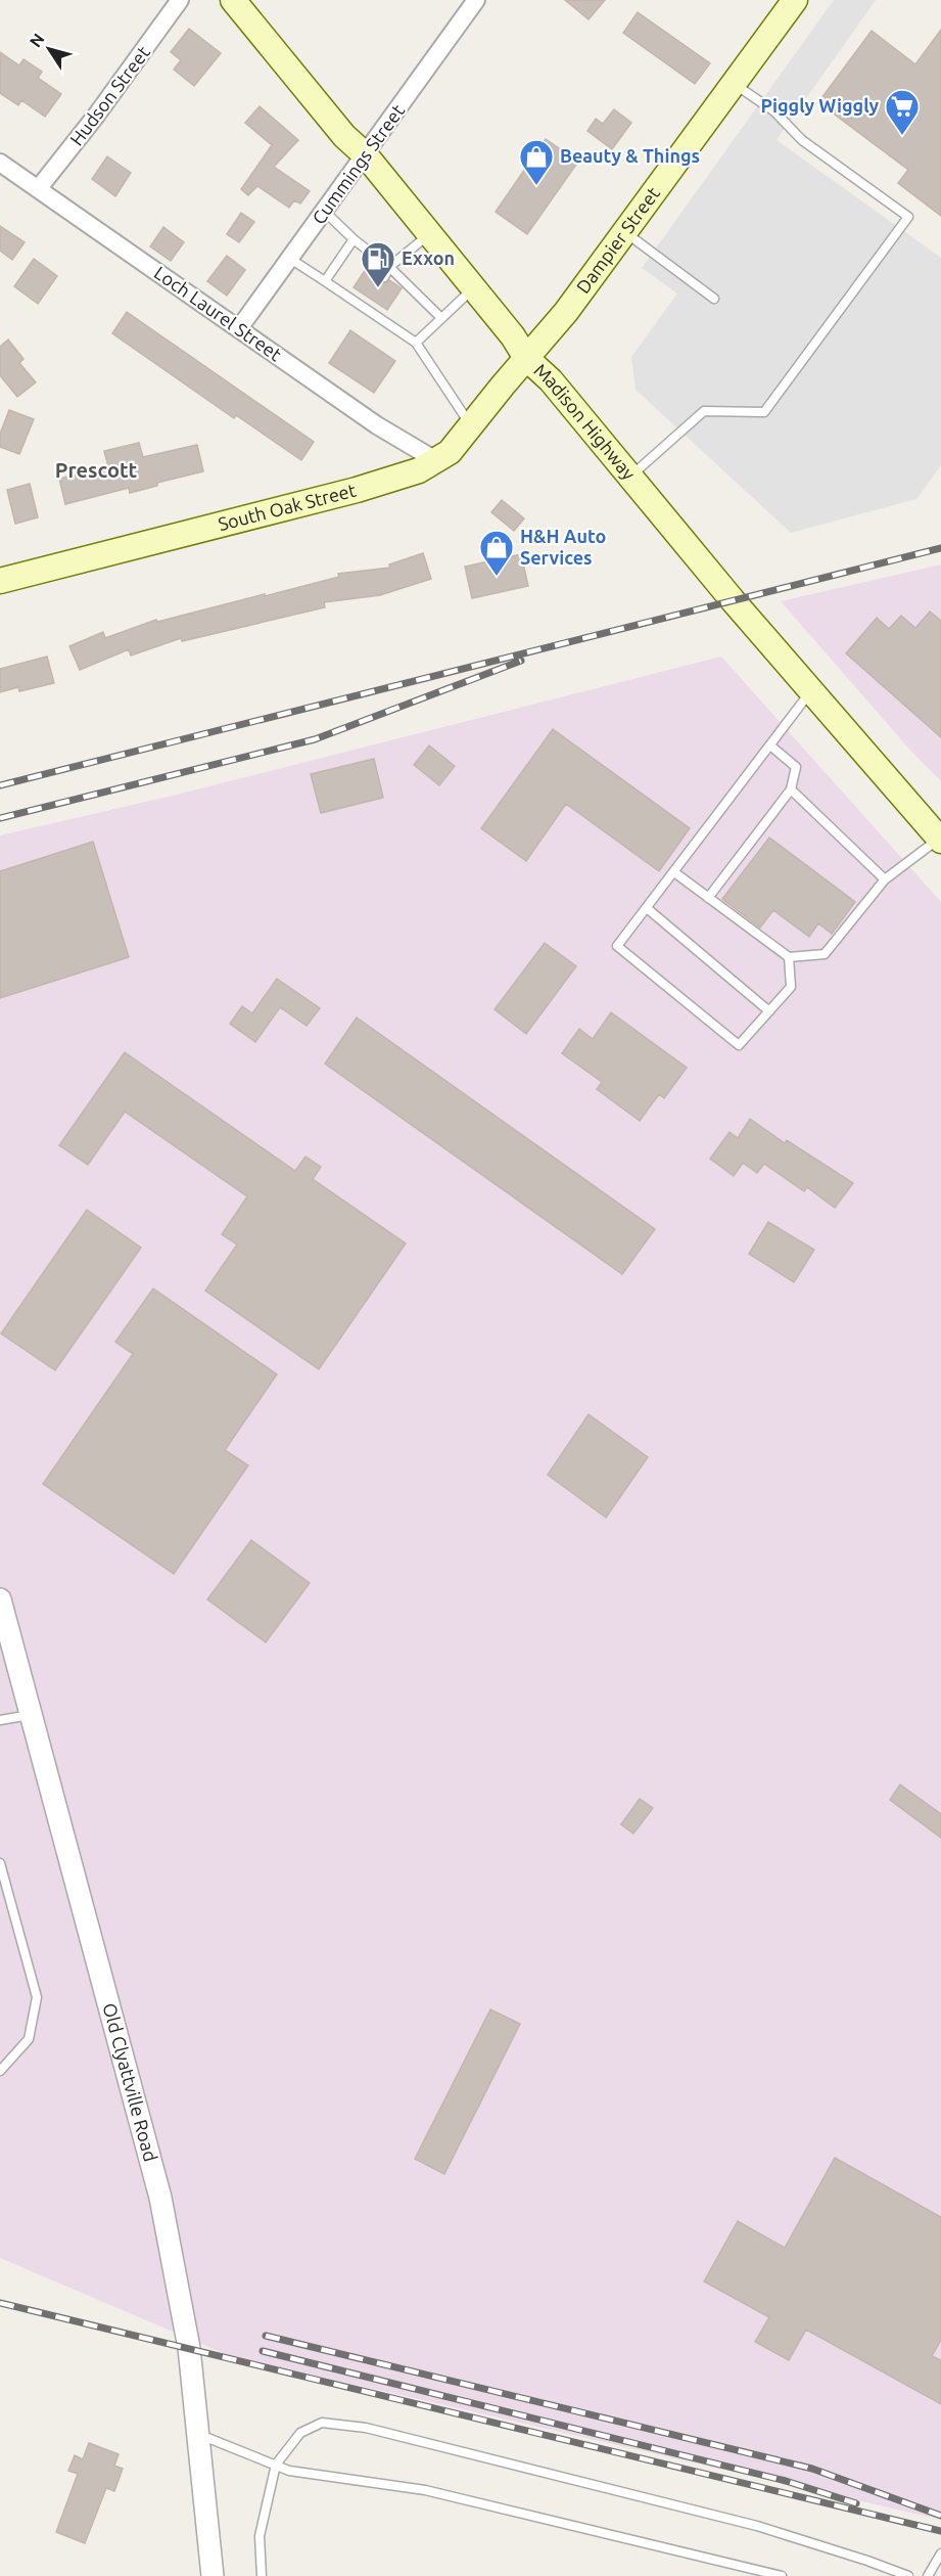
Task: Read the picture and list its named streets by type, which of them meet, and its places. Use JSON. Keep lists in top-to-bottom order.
{
  "streets": {
    "main road": ["Dampier Street", "Madison Highway", "South Oak Street"],
    "street": [
      "Hudson Street",
      "Cummings Street",
      "Loch Laurel Street",
      "Old Clyattville Road"
    ]
  },
  "crossings": [
    ["Hudson Street", "Loch Laurel Street"],
    ["Cummings Street", "Loch Laurel Street"],
    ["Cummings Street", "Madison Highway"],
    ["Dampier Street", "Madison Highway"],
    ["Dampier Street", "South Oak Street"],
    ["Loch Laurel Street", "South Oak Street"],
    ["Madison Highway", "South Oak Street"]
  ],
  "districts": ["Prescott"],
  "places": {
    "supermarket": ["Piggly Wiggly"],
    "shop": ["Beauty & Things", "H&H Auto Services"],
    "fuel station": ["Exxon"]
  },
  "north": "top left"
}
